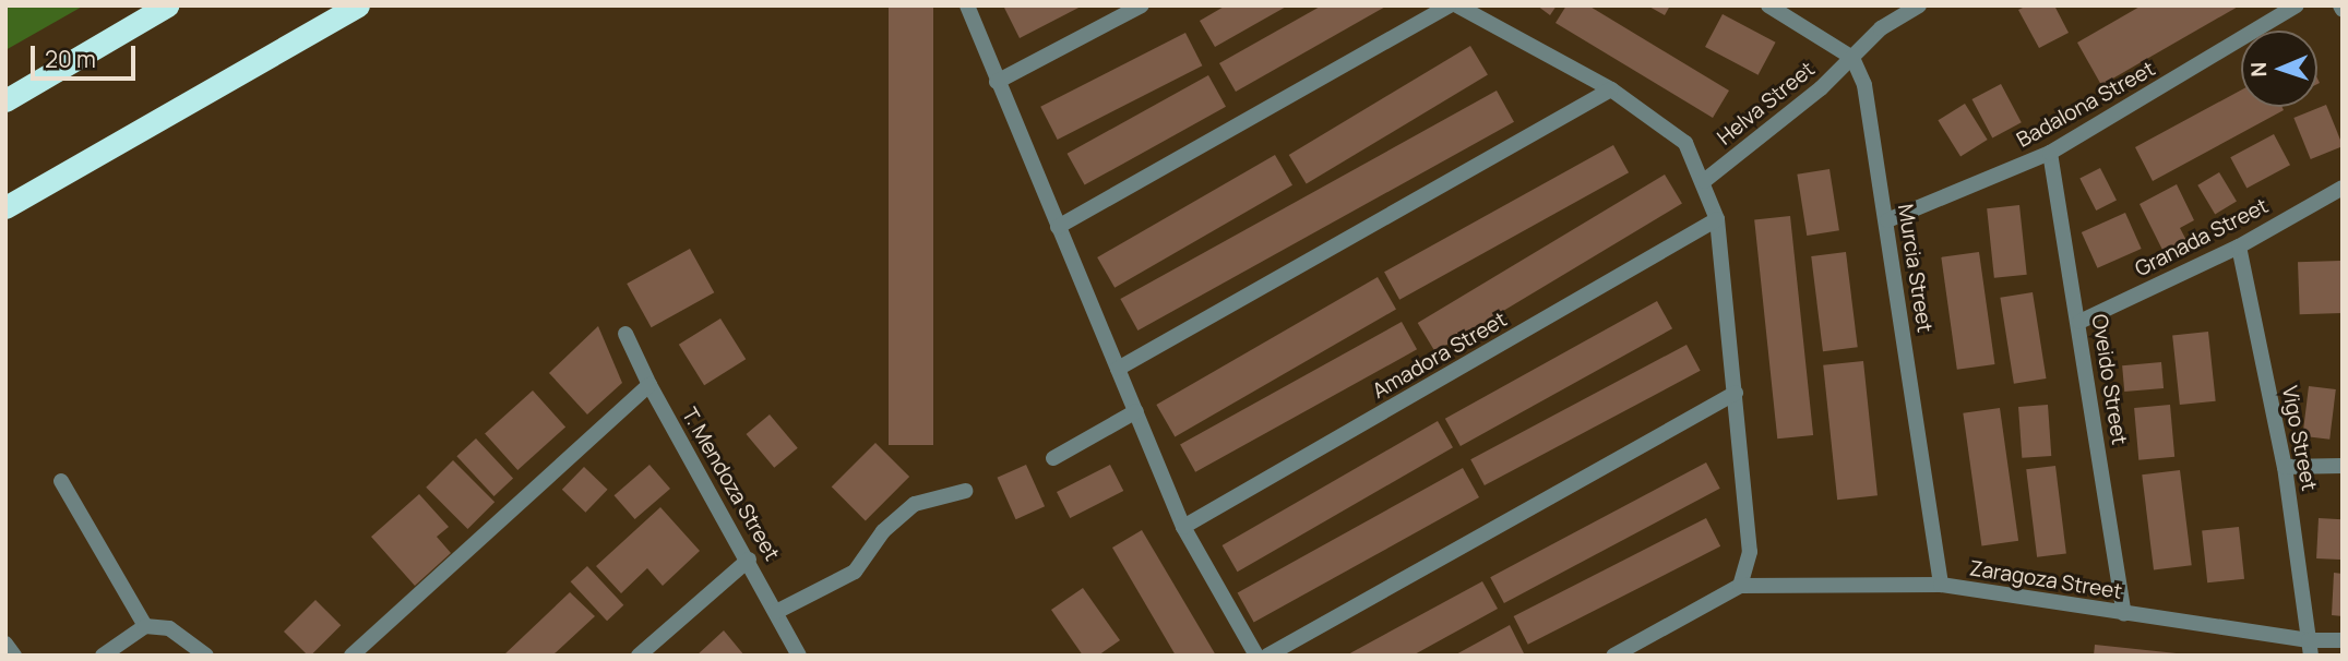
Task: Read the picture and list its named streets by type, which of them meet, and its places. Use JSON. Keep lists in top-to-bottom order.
{
  "streets": {
    "street": [
      "Helva Street",
      "Badalona Street",
      "Granada Street",
      "Murcia Street",
      "Amadora Street",
      "Oveido Street",
      "Vigo Street",
      "T. Mendoza Street",
      "Zaragoza Street"
    ]
  },
  "crossings": [
    ["Helva Street", "Murcia Street"],
    ["Badalona Street", "Murcia Street"],
    ["Badalona Street", "Oveido Street"],
    ["Granada Street", "Oveido Street"],
    ["Granada Street", "Vigo Street"],
    ["Murcia Street", "Zaragoza Street"],
    ["Oveido Street", "Zaragoza Street"],
    ["Vigo Street", "Zaragoza Street"]
  ],
  "scale_bar": "20 m",
  "north": "left"
}
